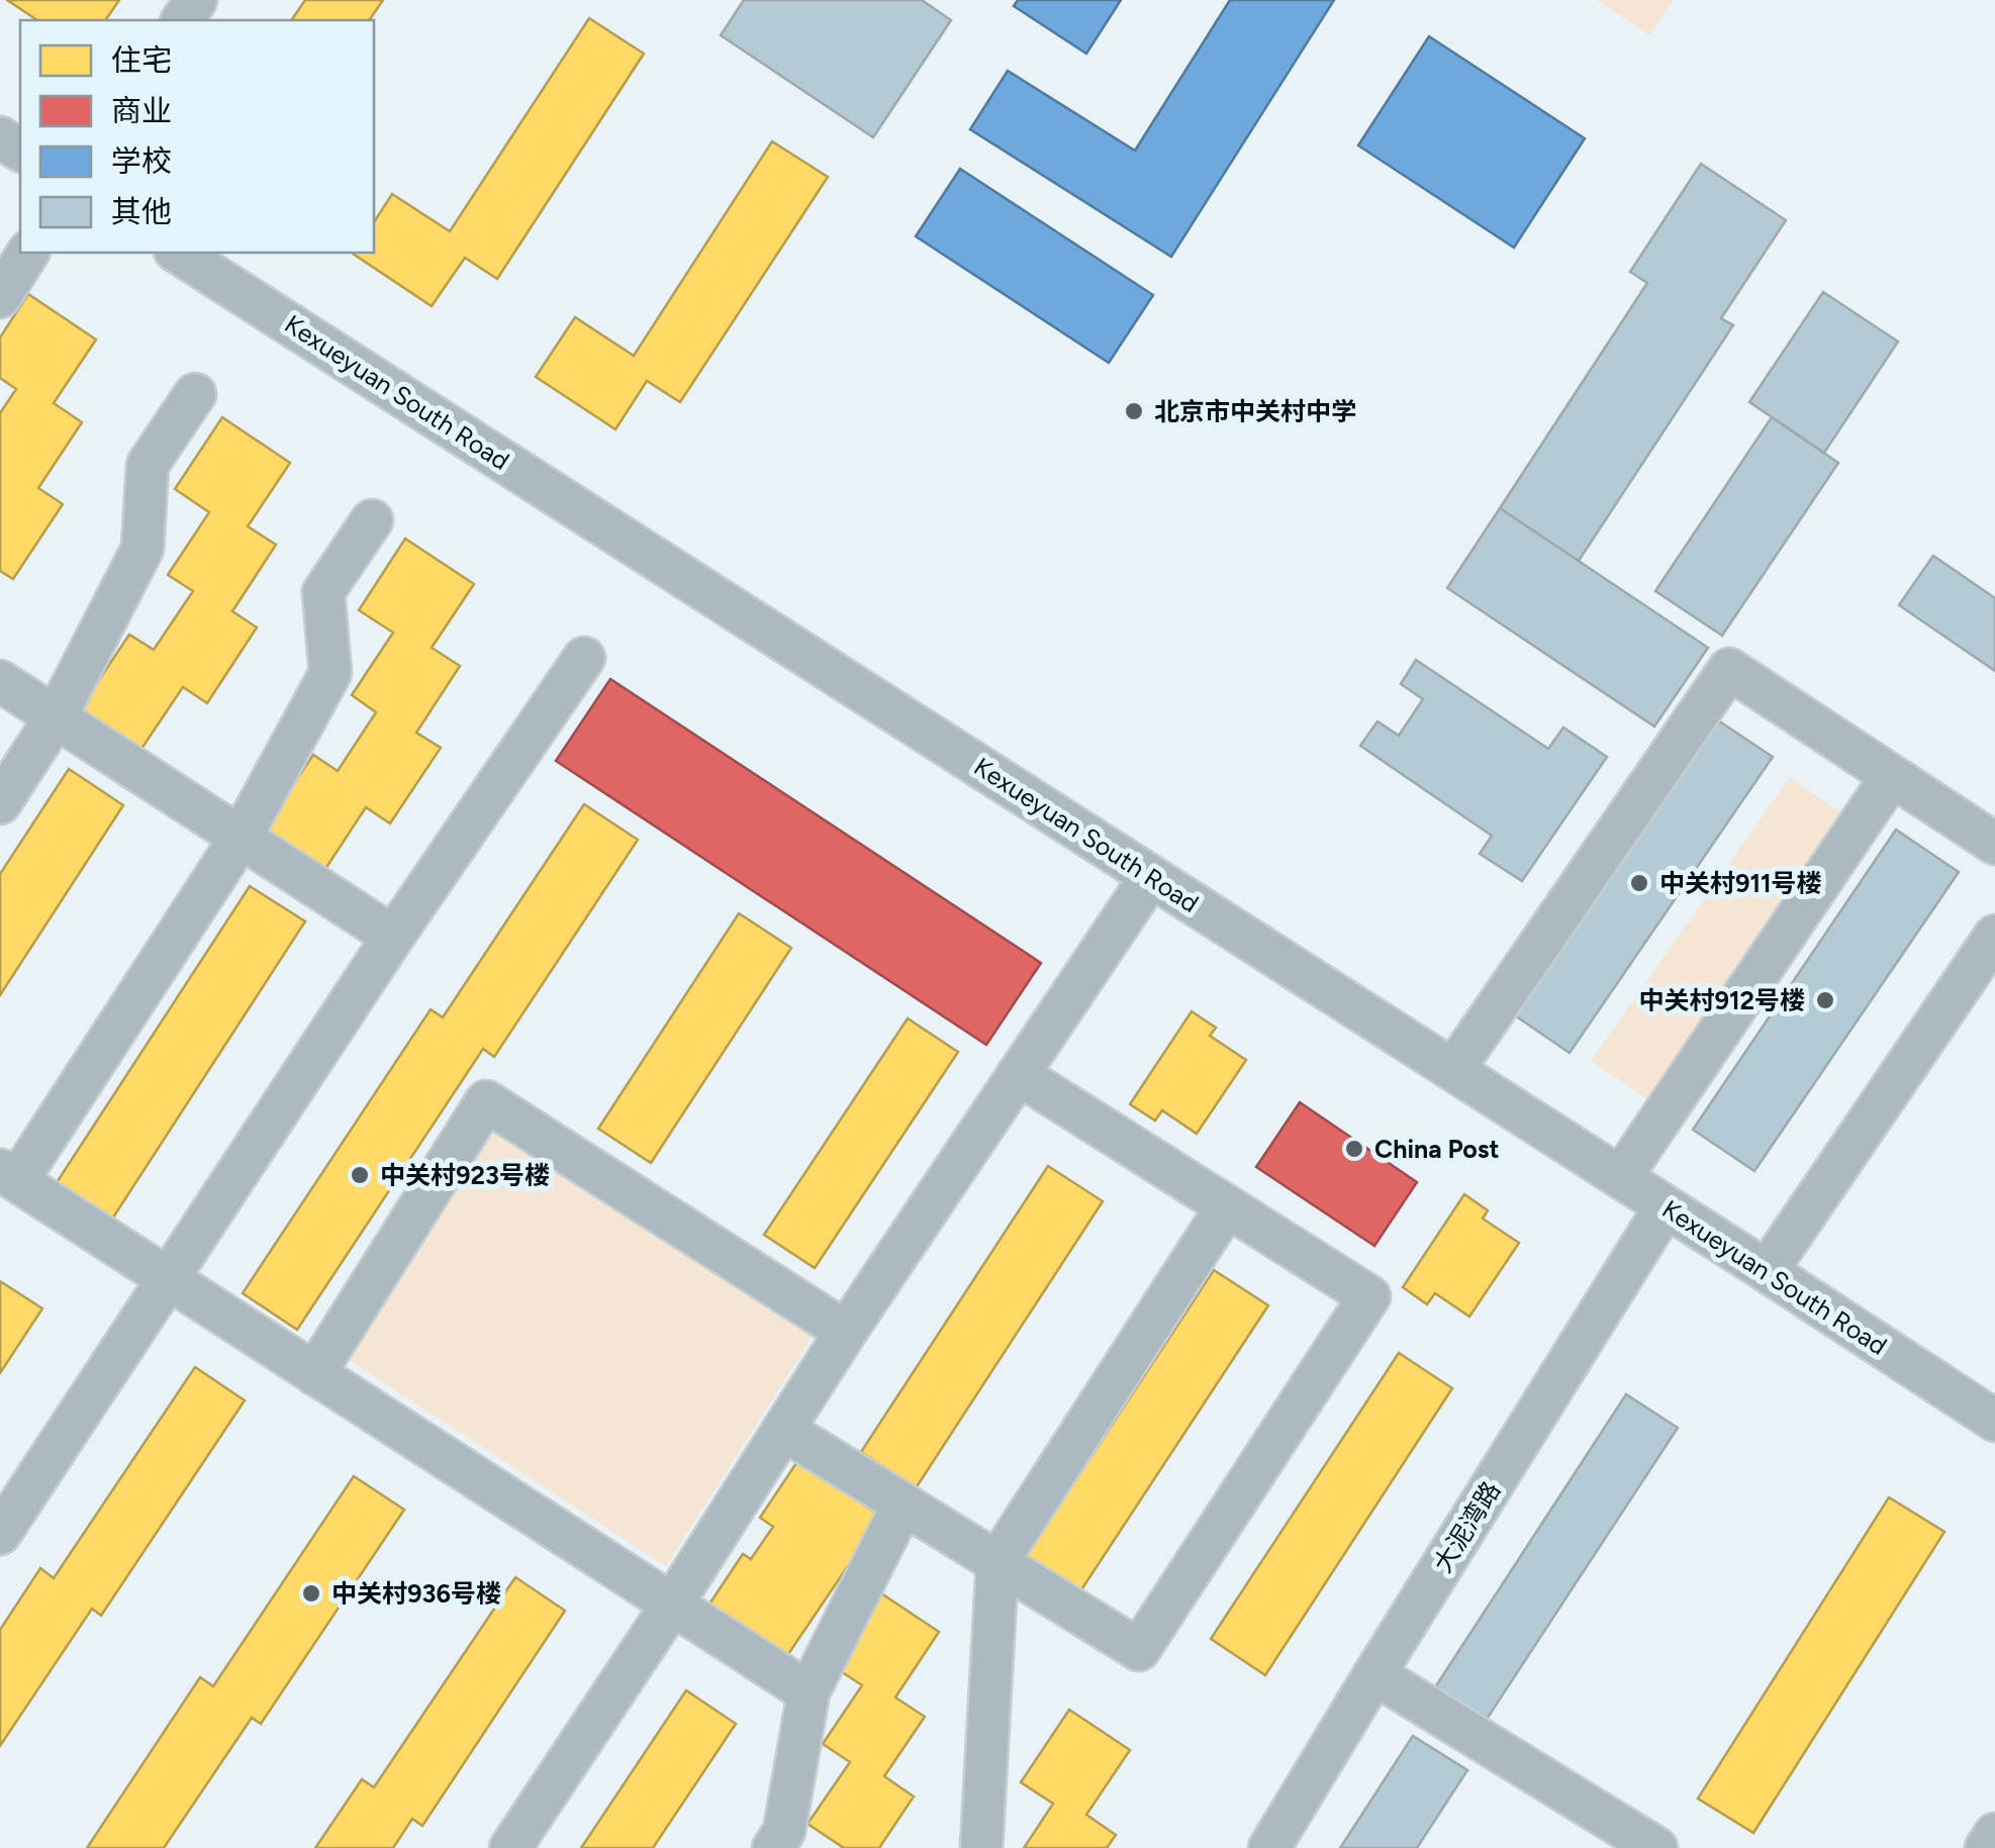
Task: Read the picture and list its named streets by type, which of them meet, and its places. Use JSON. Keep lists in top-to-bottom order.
{
  "streets": {
    "street": ["Kexueyuan South Road", "大泥湾路"]
  },
  "crossings": [
    ["Kexueyuan South Road", "大泥湾路"]
  ],
  "places": [
    "北京市中关村中学",
    "中关村911号楼",
    "中关村912号楼",
    "China Post",
    "中关村923号楼",
    "中关村936号楼"
  ],
  "legend": [
    "住宅",
    "商业",
    "学校",
    "其他"
  ]
}
